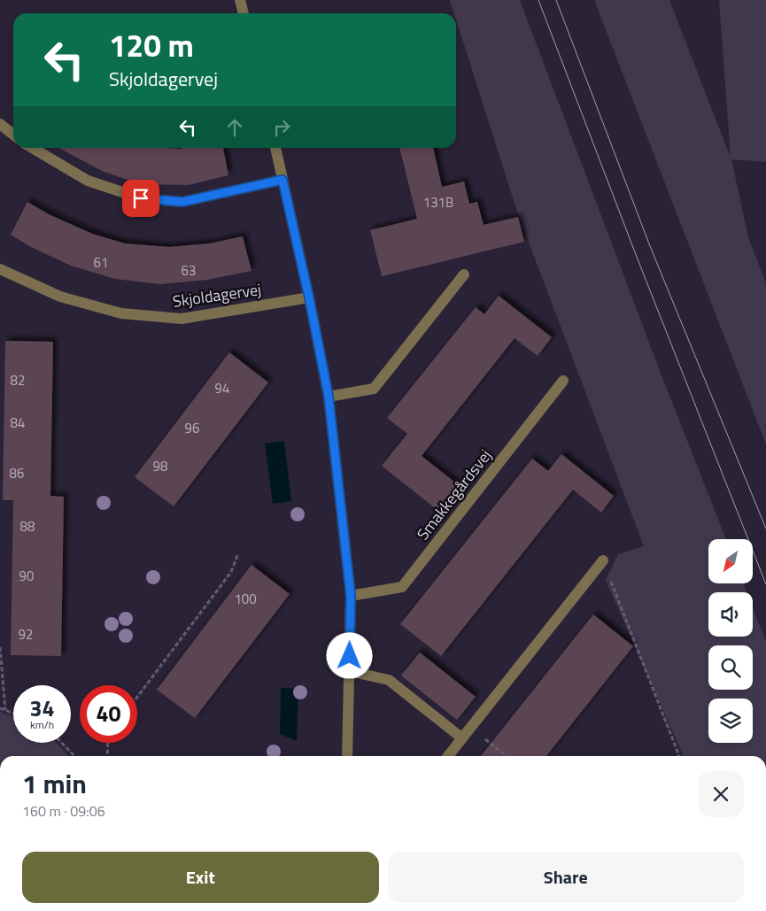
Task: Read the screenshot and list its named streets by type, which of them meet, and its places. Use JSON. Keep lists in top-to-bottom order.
{
  "streets": {
    "street": ["Skjoldagervej", "Smakkegårdsvej"]
  },
  "house_numbers": [
    "131B",
    "61",
    "63",
    "82",
    "94",
    "84",
    "96",
    "98",
    "86",
    "88",
    "90",
    "100",
    "92"
  ],
  "north": "bottom left",
  "page": {
    "turn": ["120 m", "Skjoldagervej"],
    "speed": "34 km/h",
    "limit": "40",
    "heading": ["1 min", "160 m · 09:06"],
    "buttons": ["Exit", "Share"]
  }
}
